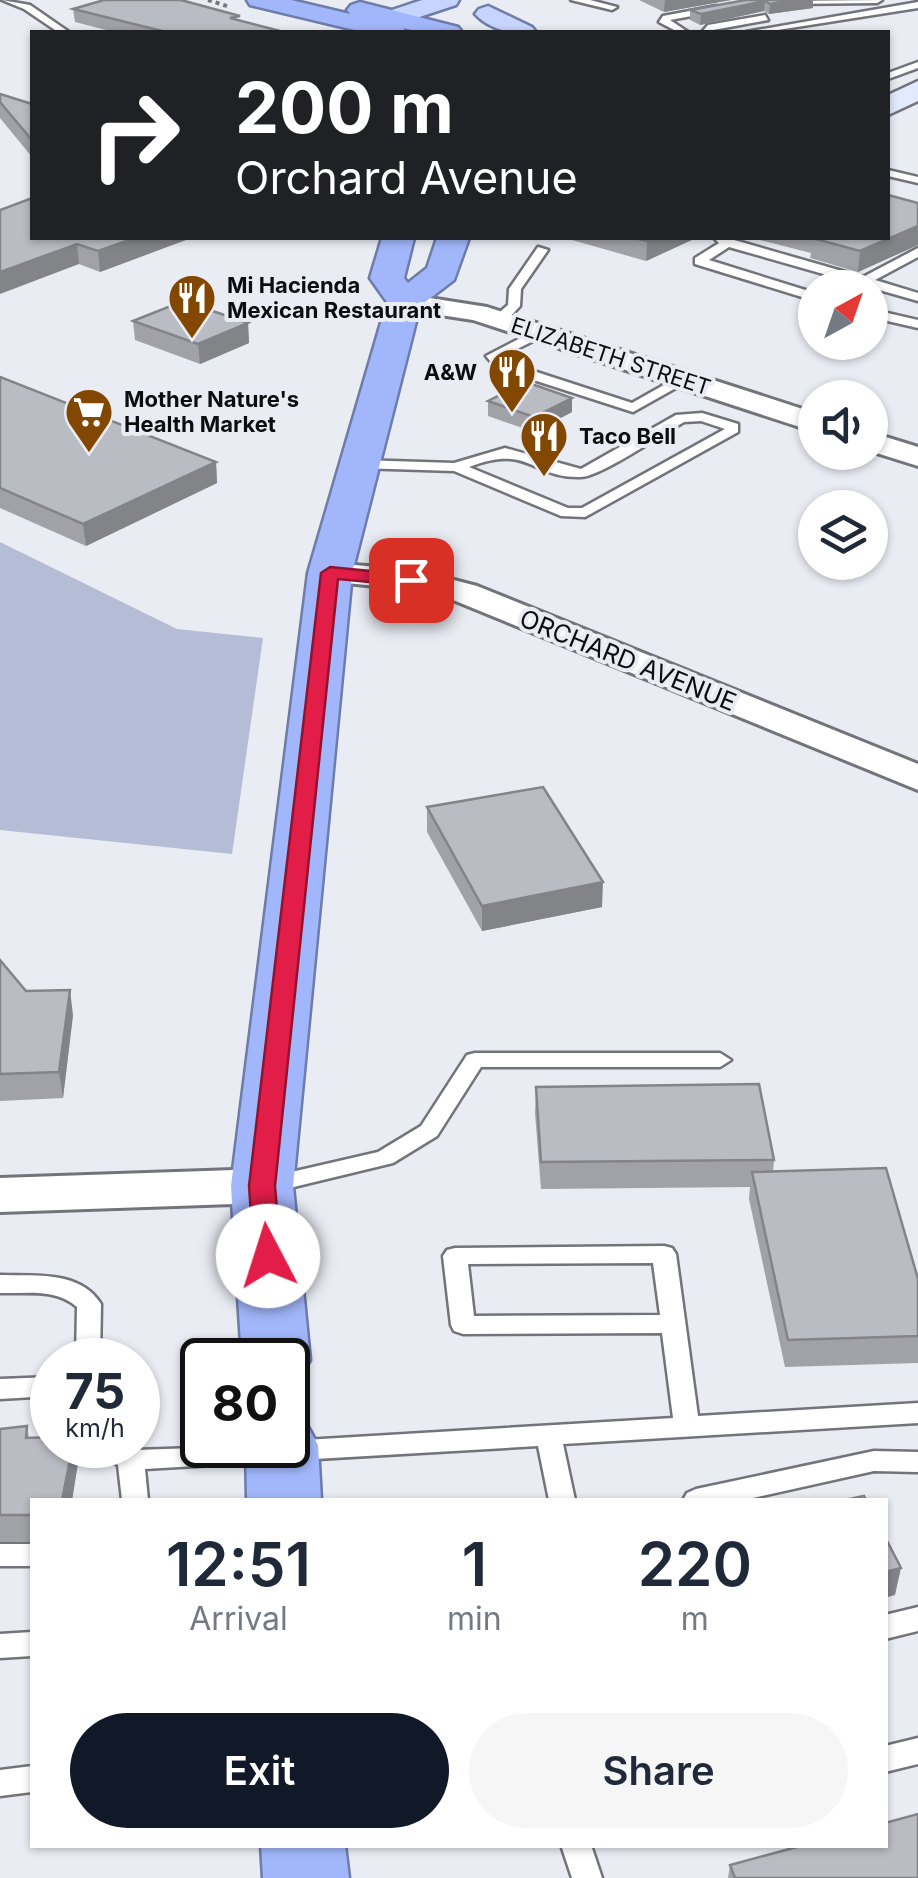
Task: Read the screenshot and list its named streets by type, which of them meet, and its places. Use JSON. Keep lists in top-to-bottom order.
{
  "streets": {
    "street": ["ELIZABETH STREET", "ORCHARD AVENUE"]
  },
  "places": {
    "restaurant": ["Mi Hacienda Mexican Restaurant", "A&W", "Taco Bell"],
    "supermarket": ["Mother Nature's Health Market"]
  },
  "north": "top right",
  "page": {
    "turn": ["200 m", "Orchard Avenue"],
    "speed": "75 km/h",
    "limit": "80",
    "eta": [
      "12:51",
      "Arrival",
      "1",
      "min",
      "220",
      "m"
    ],
    "buttons": ["Exit", "Share"]
  }
}
